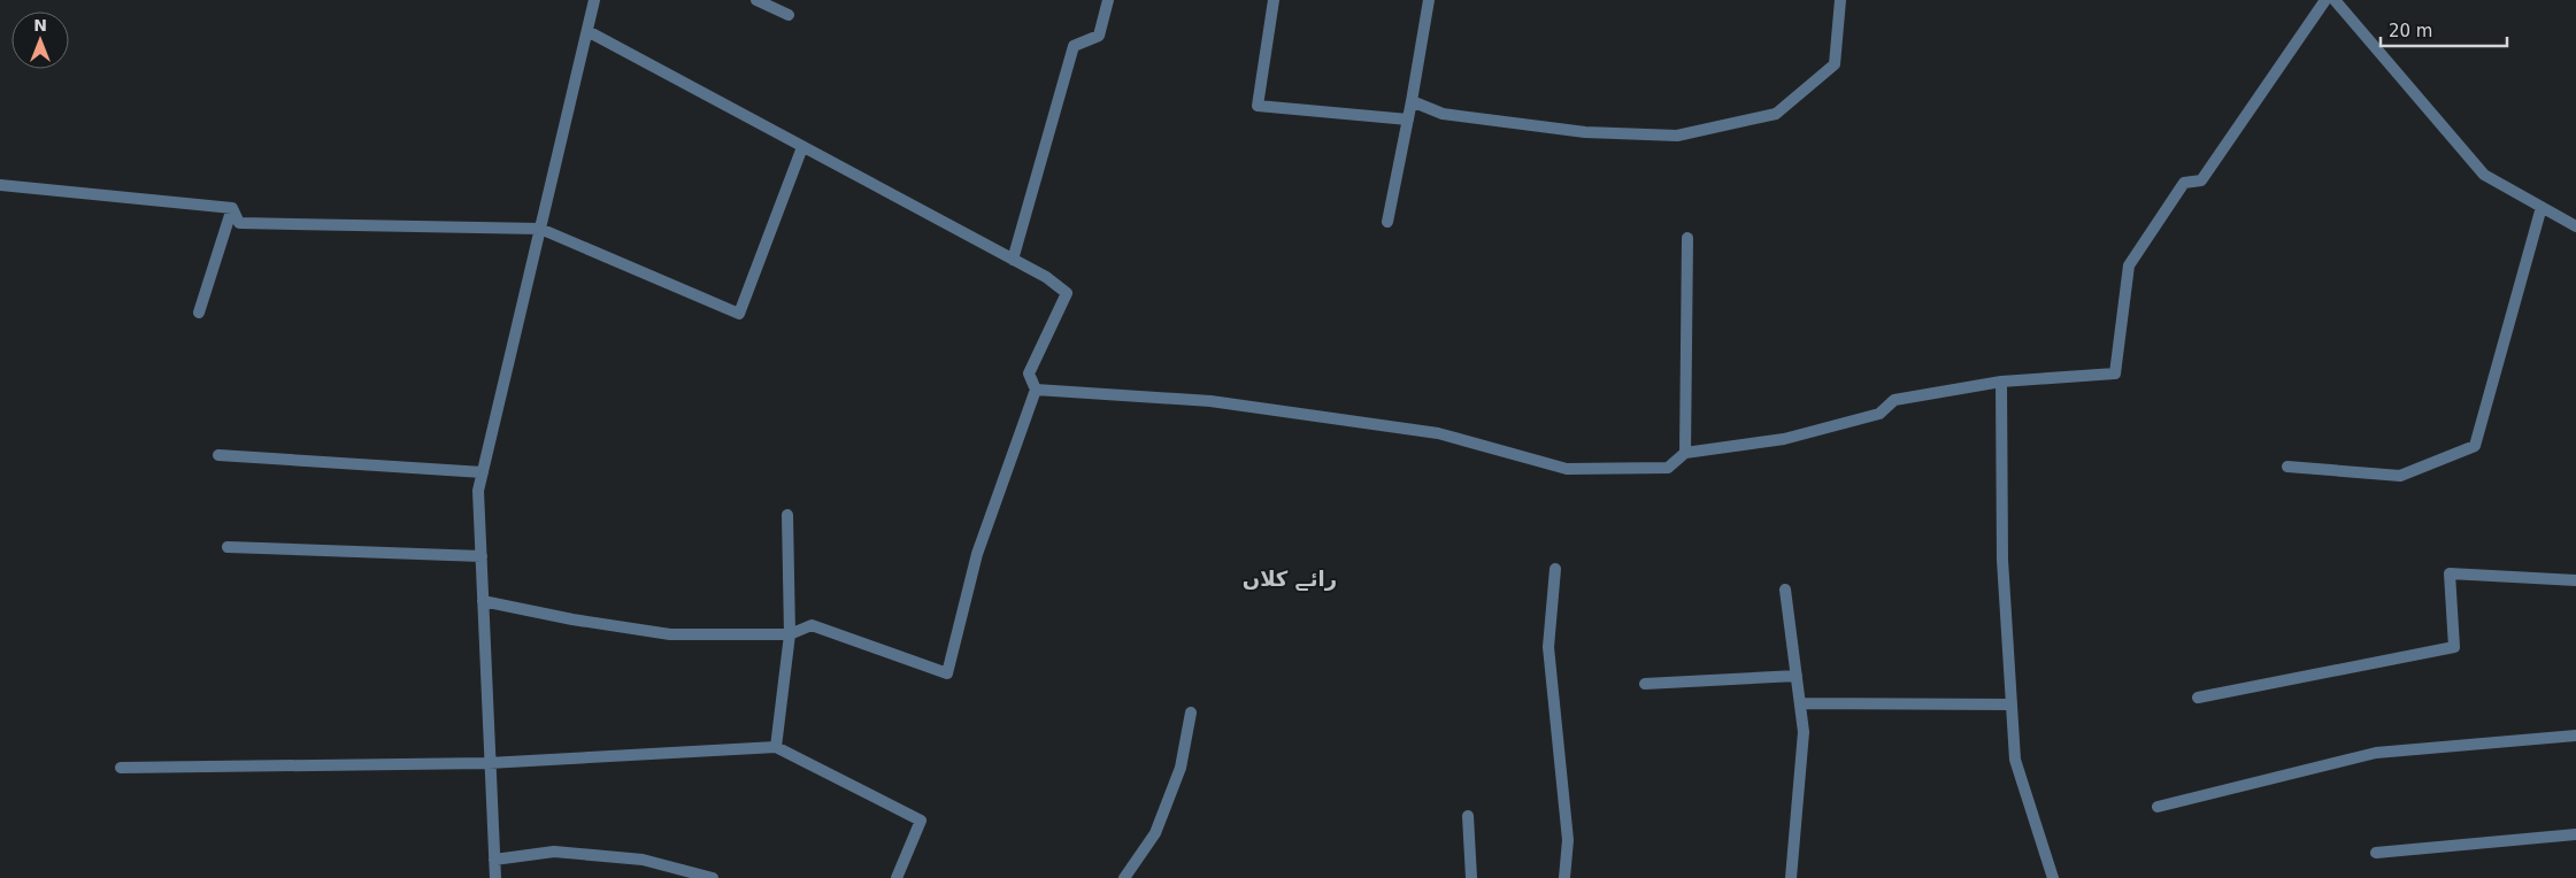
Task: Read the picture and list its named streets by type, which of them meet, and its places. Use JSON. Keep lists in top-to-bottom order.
{
  "districts": ["رائے کلاں"],
  "scale_bar": "20 m",
  "north": "top"
}
